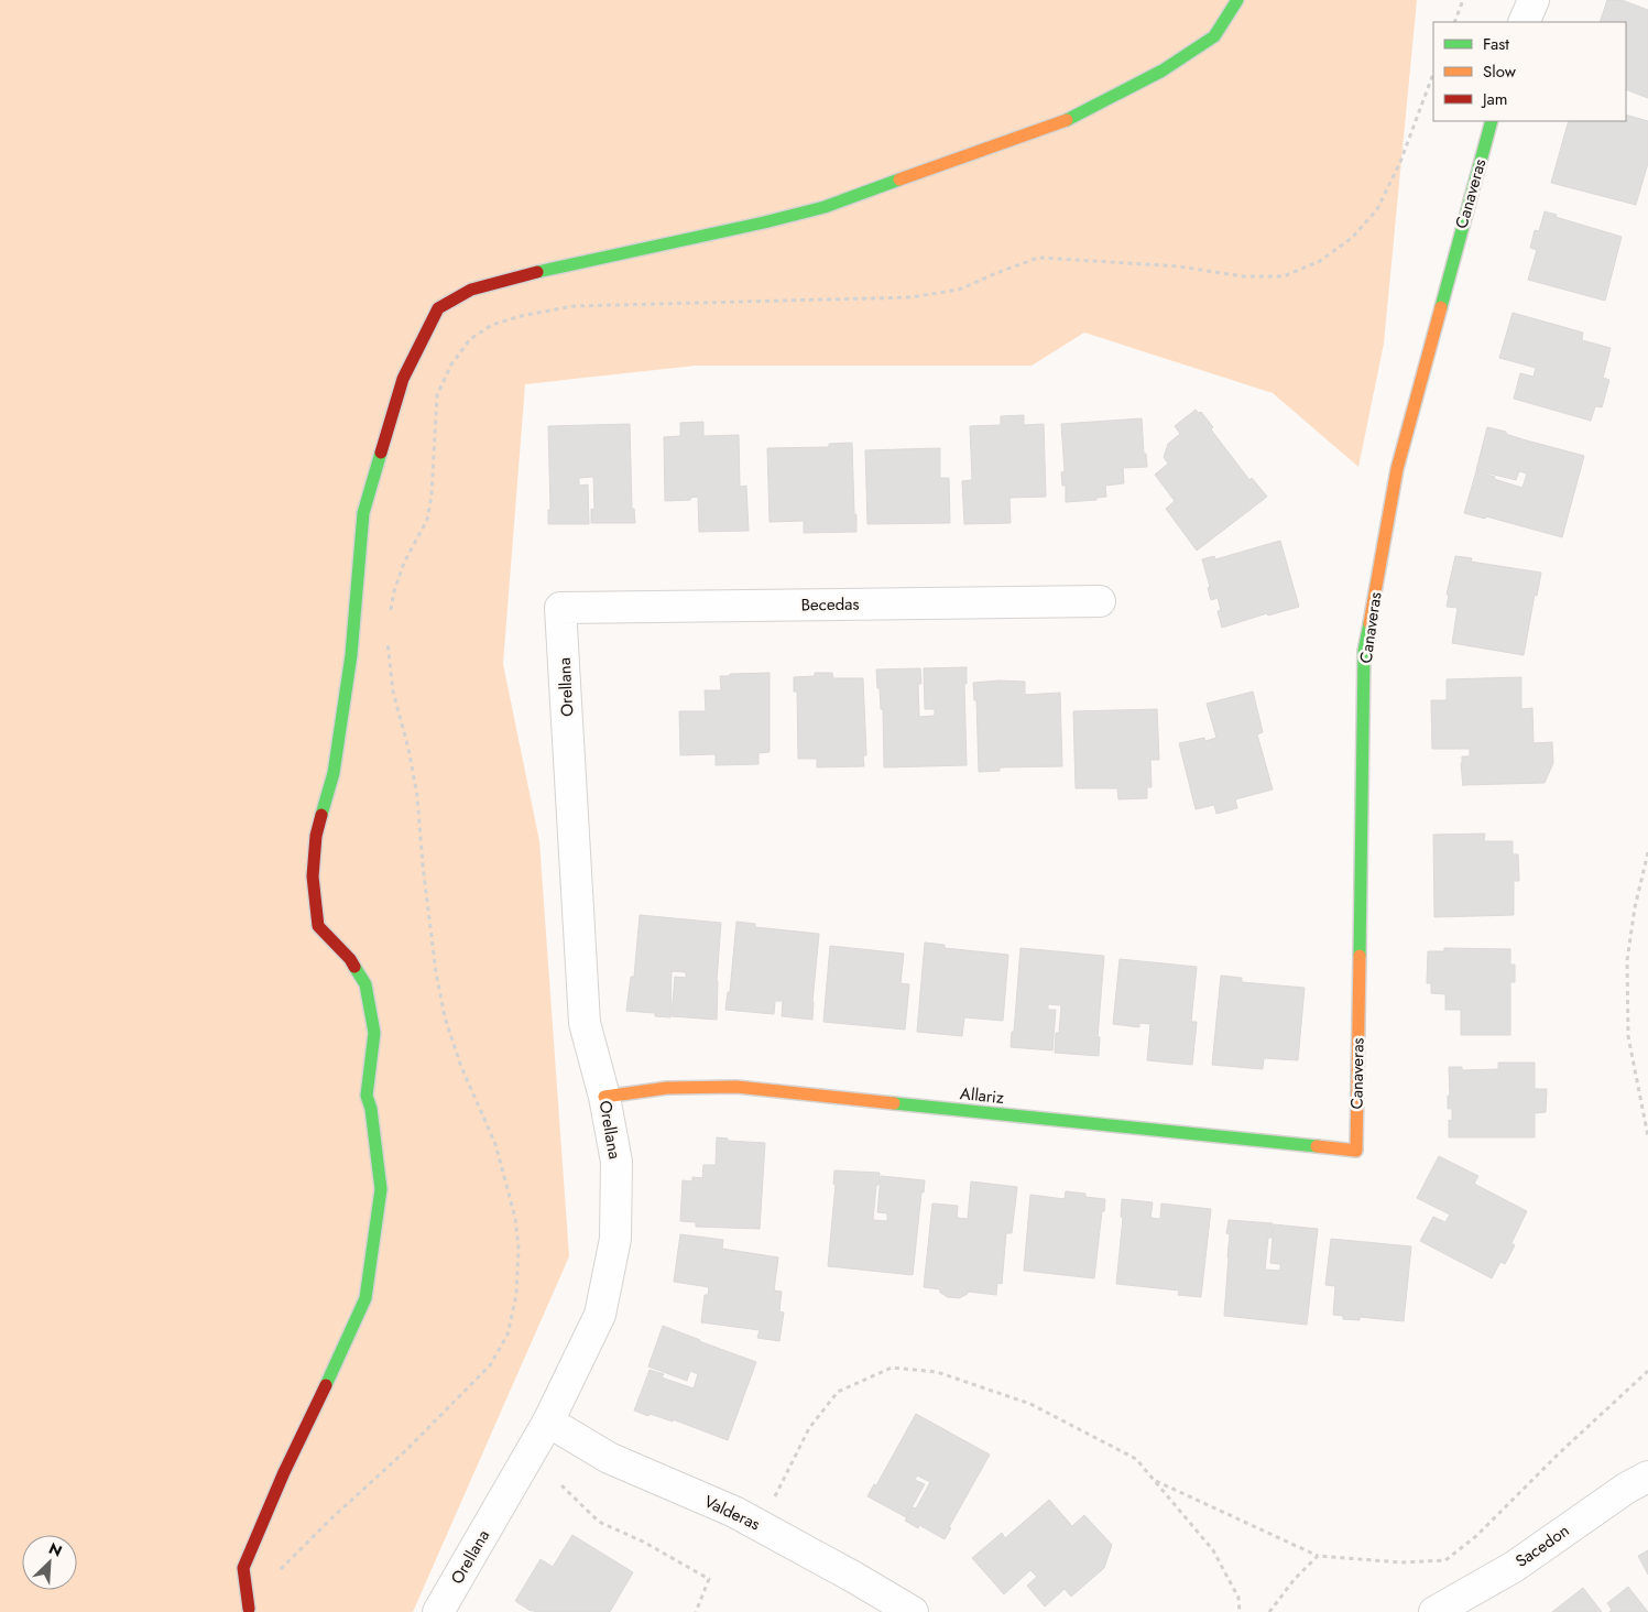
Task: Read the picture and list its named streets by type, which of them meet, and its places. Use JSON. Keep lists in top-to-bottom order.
{
  "streets": {
    "street": [
      "Canaveras",
      "Becedas",
      "Orellana",
      "Allariz",
      "Valderas",
      "Sacedon"
    ]
  },
  "crossings": [
    ["Canaveras", "Allariz"],
    ["Becedas", "Orellana"],
    ["Orellana", "Allariz"],
    ["Orellana", "Valderas"]
  ],
  "legend": ["Fast", "Slow", "Jam"],
  "north": "top right"
}
